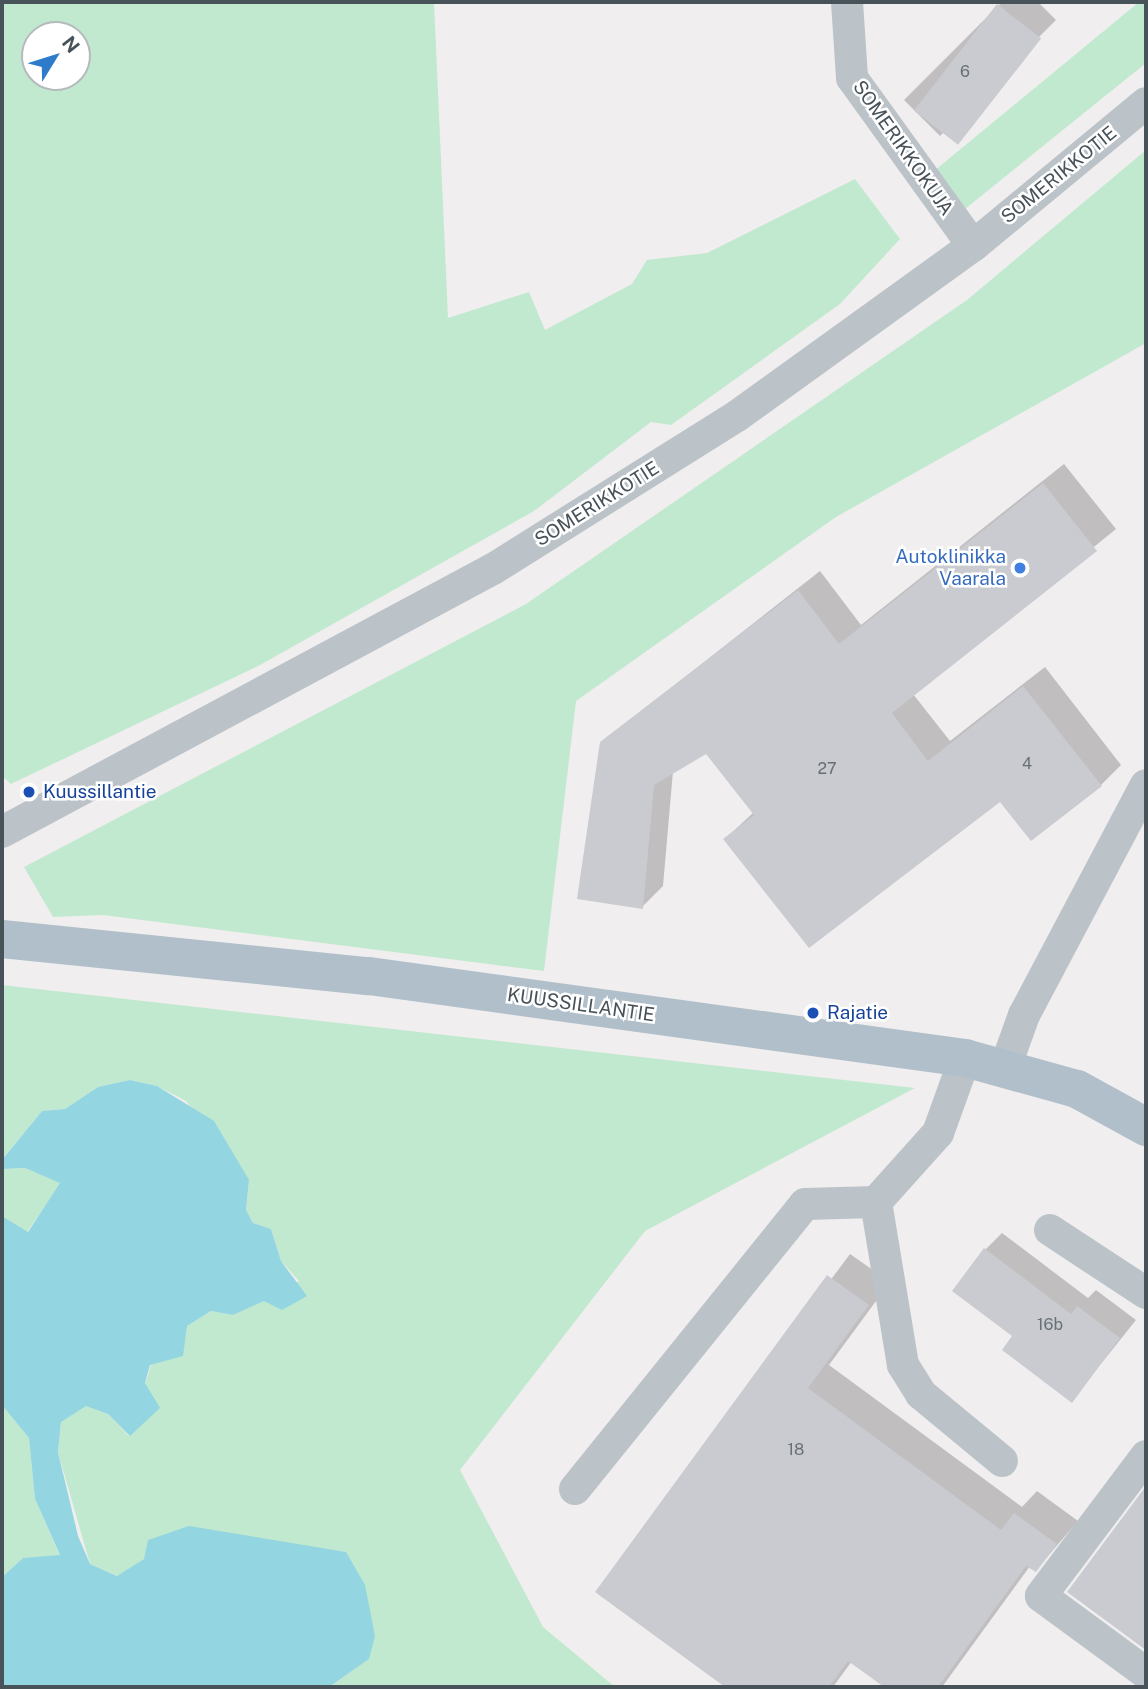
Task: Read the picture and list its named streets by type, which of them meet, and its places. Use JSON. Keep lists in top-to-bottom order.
{
  "streets": {
    "main road": ["KUUSSILLANTIE"],
    "street": ["SOMERIKKOKUJA", "SOMERIKKOTIE"]
  },
  "crossings": [
    ["SOMERIKKOKUJA", "SOMERIKKOTIE"]
  ],
  "places": ["Autoklinikka Vaarala", "Kuussillantie", "Rajatie"],
  "house_numbers": [
    "6",
    "4",
    "27",
    "16b",
    "18"
  ],
  "north": "top right"
}
